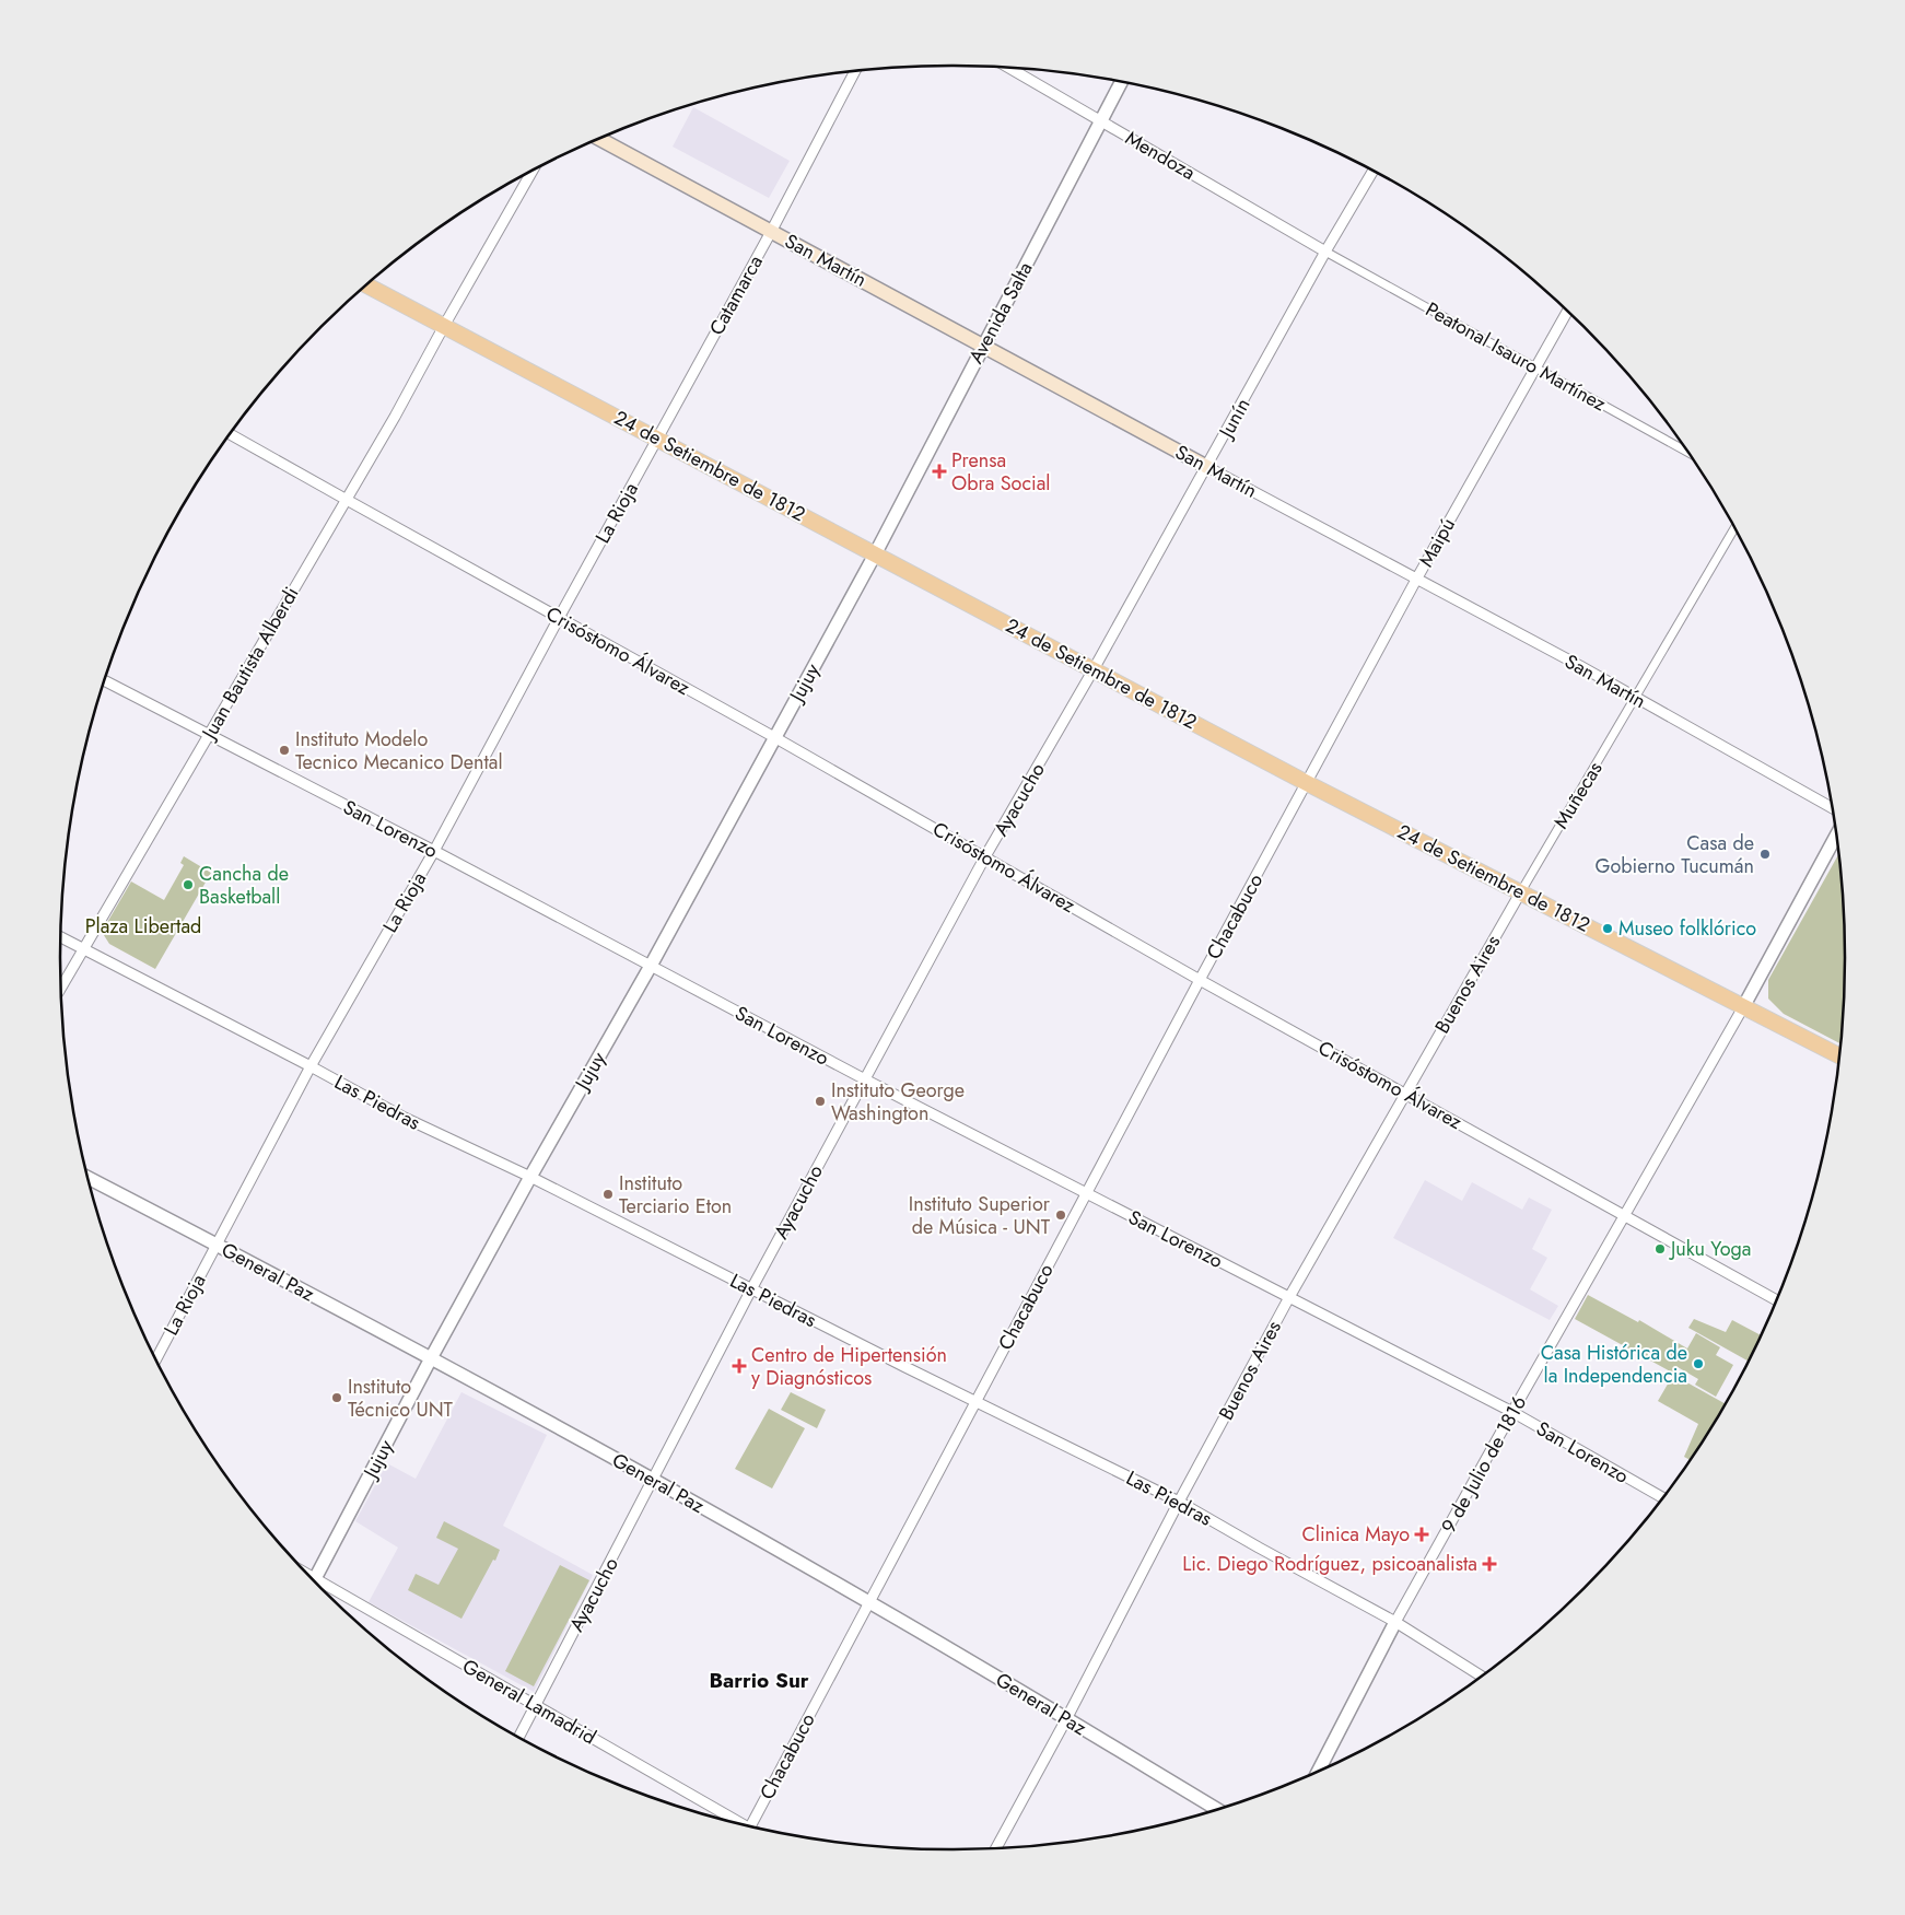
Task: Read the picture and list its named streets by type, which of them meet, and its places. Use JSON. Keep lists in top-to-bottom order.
{
  "streets": {
    "main road": ["San Martín", "24 de Setiembre de 1812"],
    "street": [
      "Mendoza",
      "Catamarca",
      "Avenida Salta",
      "Peatonal Isauro Martínez",
      "Junín",
      "La Rioja",
      "Maipú",
      "Crisóstomo Álvarez",
      "Juan Bautista Alberdi",
      "Jujuy",
      "Muñecas",
      "Ayacucho",
      "San Lorenzo",
      "Chacabuco",
      "Buenos Aires",
      "Las Piedras",
      "General Paz",
      "9 de Julio de 1816",
      "General Lamadrid"
    ]
  },
  "crossings": [
    ["Mendoza", "Avenida Salta"],
    ["Mendoza", "Peatonal Isauro Martínez"],
    ["Mendoza", "Junín"],
    ["San Martín", "Catamarca"],
    ["San Martín", "Avenida Salta"],
    ["San Martín", "Junín"],
    ["San Martín", "Maipú"],
    ["San Martín", "Muñecas"],
    ["Catamarca", "24 de Setiembre de 1812"],
    ["Catamarca", "La Rioja"],
    ["Avenida Salta", "24 de Setiembre de 1812"],
    ["Avenida Salta", "Jujuy"],
    ["Peatonal Isauro Martínez", "Junín"],
    ["Peatonal Isauro Martínez", "Maipú"],
    ["Junín", "24 de Setiembre de 1812"],
    ["Junín", "Ayacucho"],
    ["24 de Setiembre de 1812", "La Rioja"],
    ["24 de Setiembre de 1812", "Maipú"],
    ["24 de Setiembre de 1812", "Juan Bautista Alberdi"],
    ["24 de Setiembre de 1812", "Jujuy"],
    ["24 de Setiembre de 1812", "Muñecas"],
    ["24 de Setiembre de 1812", "Ayacucho"],
    ["24 de Setiembre de 1812", "Chacabuco"],
    ["24 de Setiembre de 1812", "Buenos Aires"],
    ["24 de Setiembre de 1812", "9 de Julio de 1816"],
    ["La Rioja", "Crisóstomo Álvarez"],
    ["La Rioja", "San Lorenzo"],
    ["La Rioja", "Las Piedras"],
    ["La Rioja", "General Paz"],
    ["Maipú", "Chacabuco"],
    ["Crisóstomo Álvarez", "Juan Bautista Alberdi"],
    ["Crisóstomo Álvarez", "Jujuy"],
    ["Crisóstomo Álvarez", "Ayacucho"],
    ["Crisóstomo Álvarez", "Chacabuco"],
    ["Crisóstomo Álvarez", "Buenos Aires"],
    ["Crisóstomo Álvarez", "9 de Julio de 1816"],
    ["Juan Bautista Alberdi", "San Lorenzo"],
    ["Juan Bautista Alberdi", "Las Piedras"],
    ["Jujuy", "San Lorenzo"],
    ["Jujuy", "Las Piedras"],
    ["Jujuy", "General Paz"],
    ["Muñecas", "Buenos Aires"],
    ["Ayacucho", "San Lorenzo"],
    ["Ayacucho", "Las Piedras"],
    ["Ayacucho", "General Paz"],
    ["Ayacucho", "General Lamadrid"],
    ["San Lorenzo", "Chacabuco"],
    ["San Lorenzo", "Buenos Aires"],
    ["San Lorenzo", "9 de Julio de 1816"],
    ["Chacabuco", "Las Piedras"],
    ["Chacabuco", "General Paz"],
    ["Buenos Aires", "Las Piedras"],
    ["Buenos Aires", "General Paz"],
    ["Las Piedras", "9 de Julio de 1816"]
  ],
  "districts": ["Barrio Sur"],
  "parks": ["Plaza Libertad"],
  "places": {
    "health": [
      "Prensa Obra Social",
      "Centro de Hipertensión y Diagnósticos",
      "Clinica Mayo",
      "Lic. Diego Rodríguez, psicoanalista"
    ],
    "other": [
      "Instituto Modelo Tecnico Mecanico Dental",
      "Casa de Gobierno Tucumán",
      "Cancha de Basketball",
      "Museo folklórico",
      "Instituto George Washington",
      "Instituto Terciario Eton",
      "Instituto Superior de Música - UNT",
      "Juku Yoga",
      "Casa Histórica de la Independencia",
      "Instituto Técnico UNT"
    ]
  }
}
